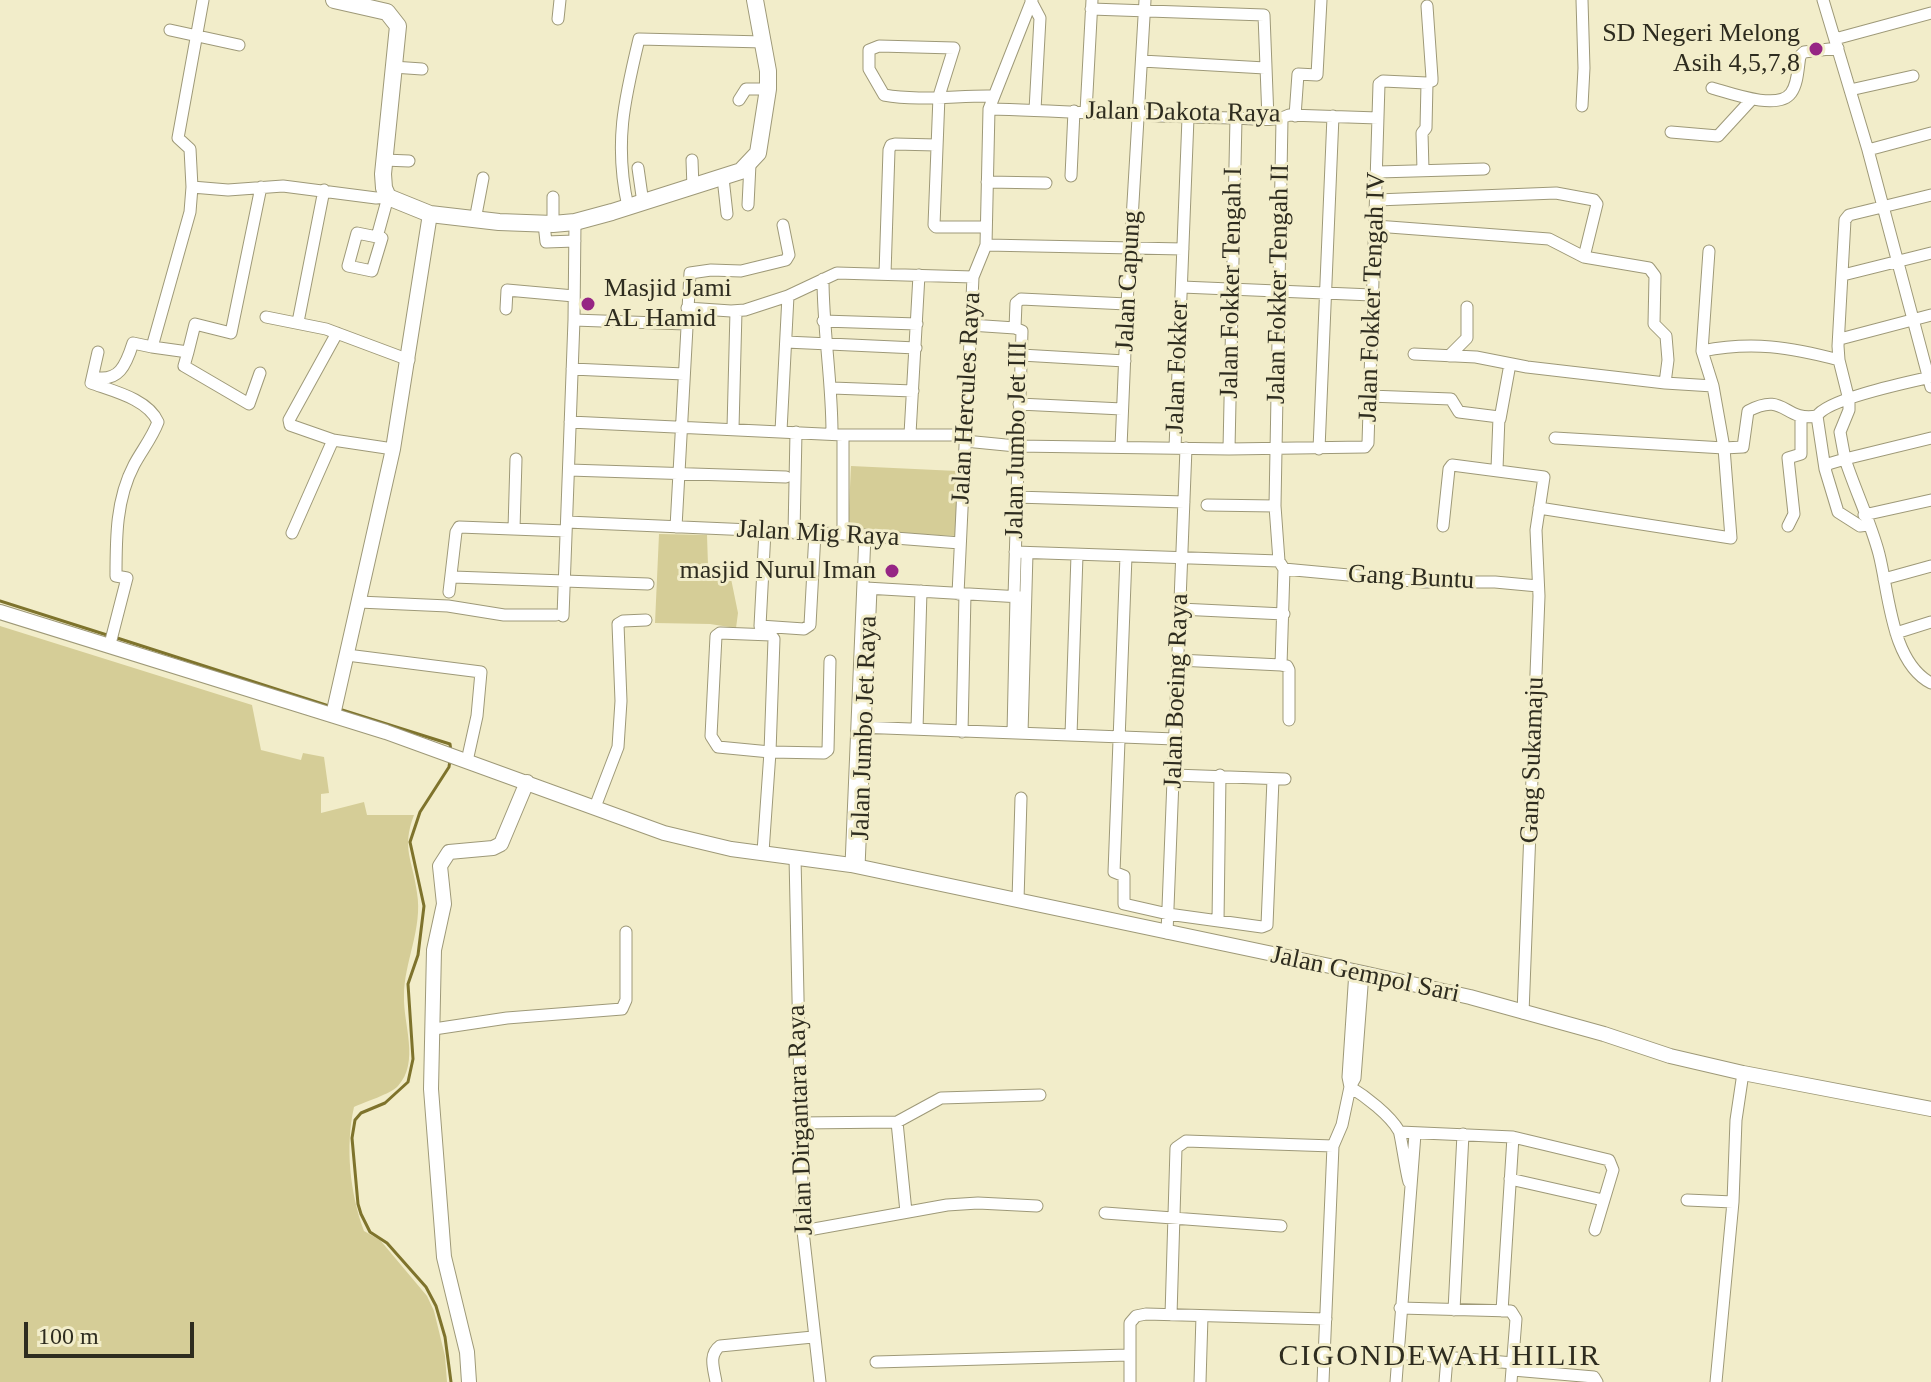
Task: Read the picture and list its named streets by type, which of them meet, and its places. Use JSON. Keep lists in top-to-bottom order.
{
  "streets": {
    "street": [
      "Jalan Dakota Raya",
      "Jalan Capung",
      "Jalan Fokker Tengah I",
      "Jalan Fokker Tengah II",
      "Jalan Fokker Tengah IV",
      "Jalan Fokker",
      "Jalan Hercules Raya",
      "Jalan Jumbo Jet III",
      "Jalan Mig Raya",
      "Gang Buntu",
      "Jalan Boeing Raya",
      "Jalan Jumbo Jet Raya",
      "Gang Sukamaju",
      "Jalan Gempol Sari",
      "Jalan Dirgantara Raya"
    ]
  },
  "crossings": [
    ["Jalan Dakota Raya", "Jalan Capung"],
    ["Jalan Dakota Raya", "Jalan Fokker Tengah I"],
    ["Jalan Dakota Raya", "Jalan Fokker Tengah II"],
    ["Jalan Dakota Raya", "Jalan Fokker Tengah IV"],
    ["Jalan Dakota Raya", "Jalan Fokker"],
    ["Jalan Dakota Raya", "Jalan Hercules Raya"],
    ["Jalan Capung", "Jalan Fokker Tengah IV"],
    ["Jalan Capung", "Jalan Jumbo Jet III"],
    ["Jalan Fokker Tengah I", "Jalan Fokker Tengah IV"],
    ["Jalan Fokker Tengah II", "Jalan Fokker Tengah IV"],
    ["Jalan Fokker Tengah II", "Gang Buntu"],
    ["Jalan Fokker Tengah IV", "Jalan Fokker"],
    ["Jalan Fokker Tengah IV", "Jalan Hercules Raya"],
    ["Jalan Fokker Tengah IV", "Jalan Jumbo Jet III"],
    ["Jalan Fokker Tengah IV", "Jalan Boeing Raya"],
    ["Jalan Fokker", "Jalan Boeing Raya"],
    ["Jalan Hercules Raya", "Jalan Mig Raya"],
    ["Jalan Jumbo Jet III", "Gang Buntu"],
    ["Jalan Mig Raya", "Jalan Jumbo Jet Raya"],
    ["Gang Buntu", "Jalan Boeing Raya"],
    ["Gang Buntu", "Gang Sukamaju"],
    ["Jalan Boeing Raya", "Jalan Gempol Sari"],
    ["Jalan Jumbo Jet Raya", "Jalan Gempol Sari"],
    ["Gang Sukamaju", "Jalan Gempol Sari"],
    ["Jalan Gempol Sari", "Jalan Dirgantara Raya"]
  ],
  "districts": ["CIGONDEWAH HILIR"],
  "places": ["SD Negeri Melong Asih 4,5,7,8", "Masjid Jami AL Hamid", "masjid Nurul Iman"],
  "scale_bar": "100 m"
}
